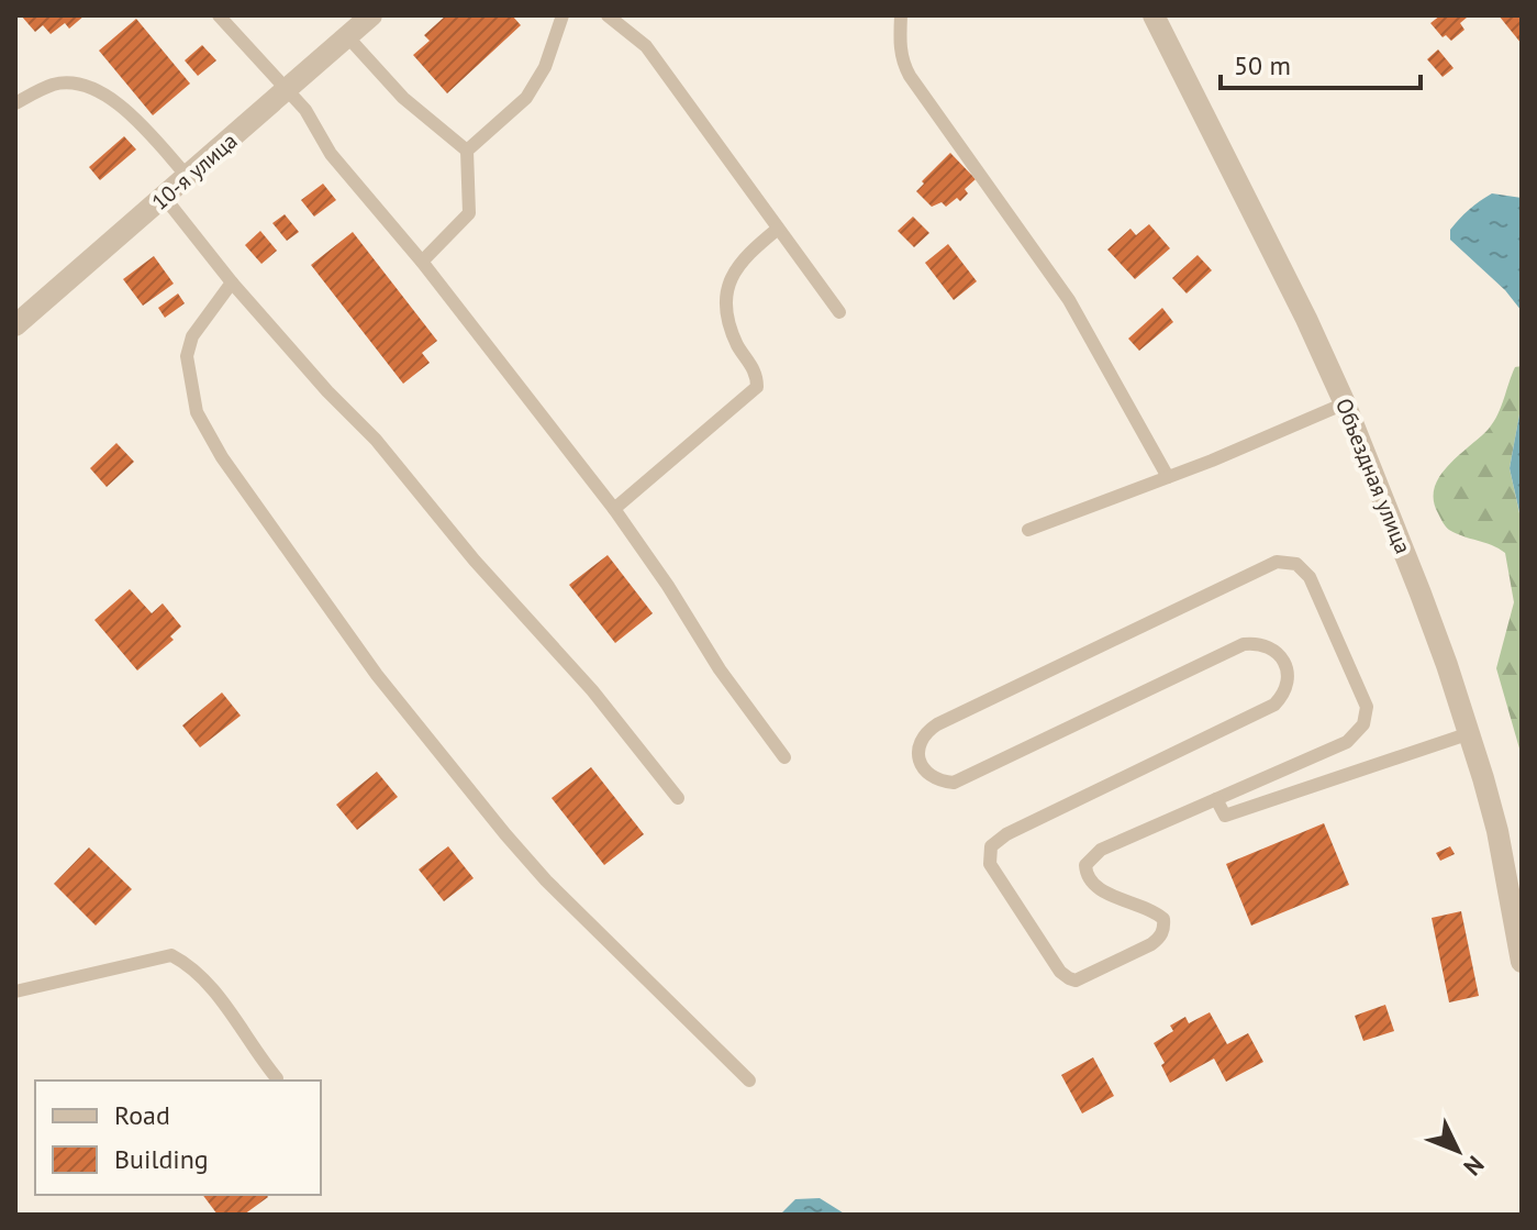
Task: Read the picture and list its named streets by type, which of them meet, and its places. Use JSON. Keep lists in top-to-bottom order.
{
  "streets": {
    "street": ["10-я улица", "Объездная улица"]
  },
  "legend": ["Road", "Building"],
  "scale_bar": "50 m",
  "north": "bottom right"
}
